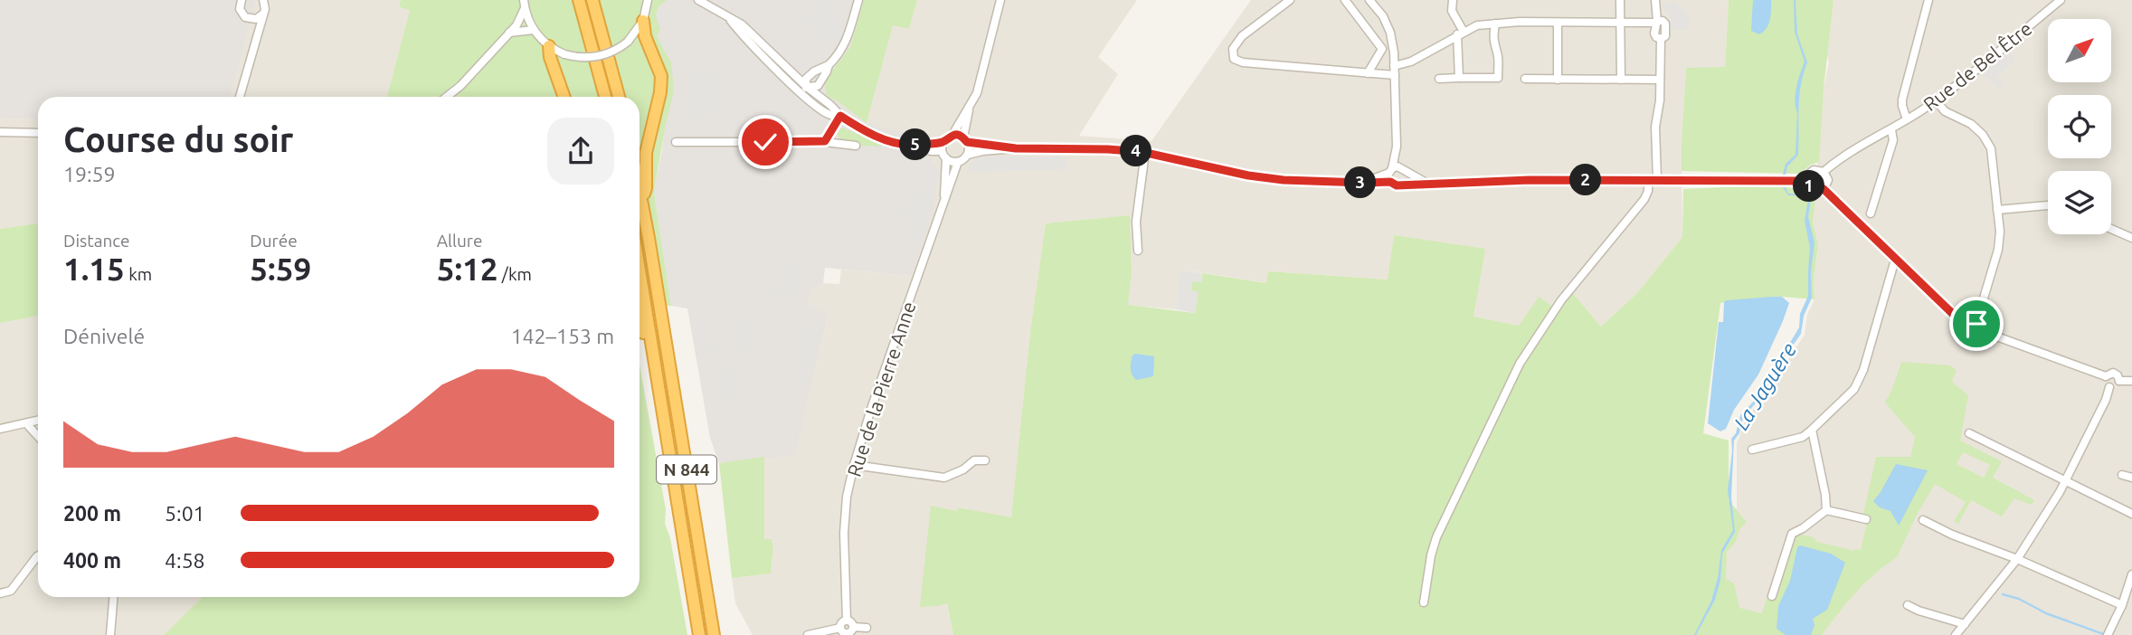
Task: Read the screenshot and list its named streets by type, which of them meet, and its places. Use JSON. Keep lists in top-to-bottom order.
{
  "streets": {
    "highway": ["N 844"],
    "street": ["Rue de Bel Être", "Rue de la Pierre Anne"]
  },
  "water": ["La Jaguère"],
  "north": "top right",
  "page": {
    "heading": ["Course du soir", "19:59"],
    "pins": [
      "5",
      "4",
      "2",
      "3",
      "1"
    ],
    "stats": [
      ["Distance", "1.15 km"],
      ["Durée", "5:59"],
      ["Allure", "5:12 /km"]
    ],
    "chart": ["Dénivelé", "142–153 m"],
    "list": [
      {
        "name": "200 m",
        "note": "5:01"
      },
      {
        "name": "400 m",
        "note": "4:58"
      }
    ]
  }
}
